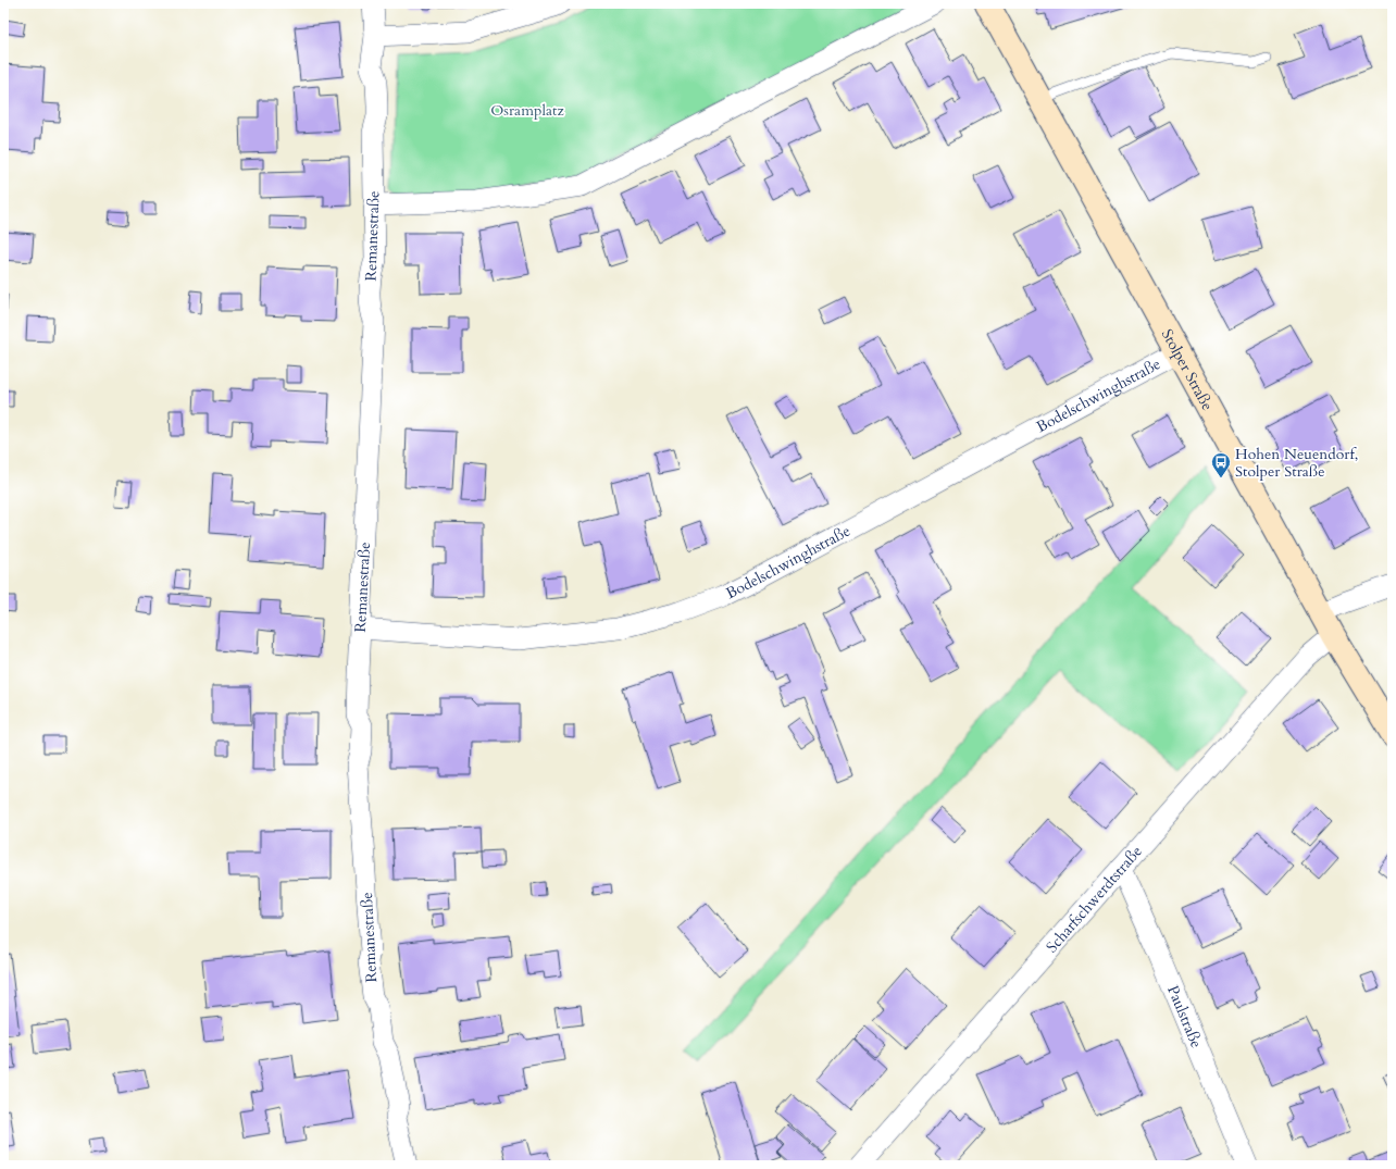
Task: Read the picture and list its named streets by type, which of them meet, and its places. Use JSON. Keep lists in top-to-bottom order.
{
  "streets": {
    "main road": ["Stolper Straße"],
    "street": [
      "Remanestraße",
      "Bodelschwinghstraße",
      "Scharfschwerdtstraße",
      "Paulstraße"
    ]
  },
  "crossings": [
    ["Remanestraße", "Bodelschwinghstraße"],
    ["Stolper Straße", "Bodelschwinghstraße"],
    ["Stolper Straße", "Scharfschwerdtstraße"],
    ["Scharfschwerdtstraße", "Paulstraße"]
  ],
  "parks": ["Osramplatz"],
  "places": {
    "bus stop": ["Hohen Neuendorf, Stolper Straße"]
  }
}
